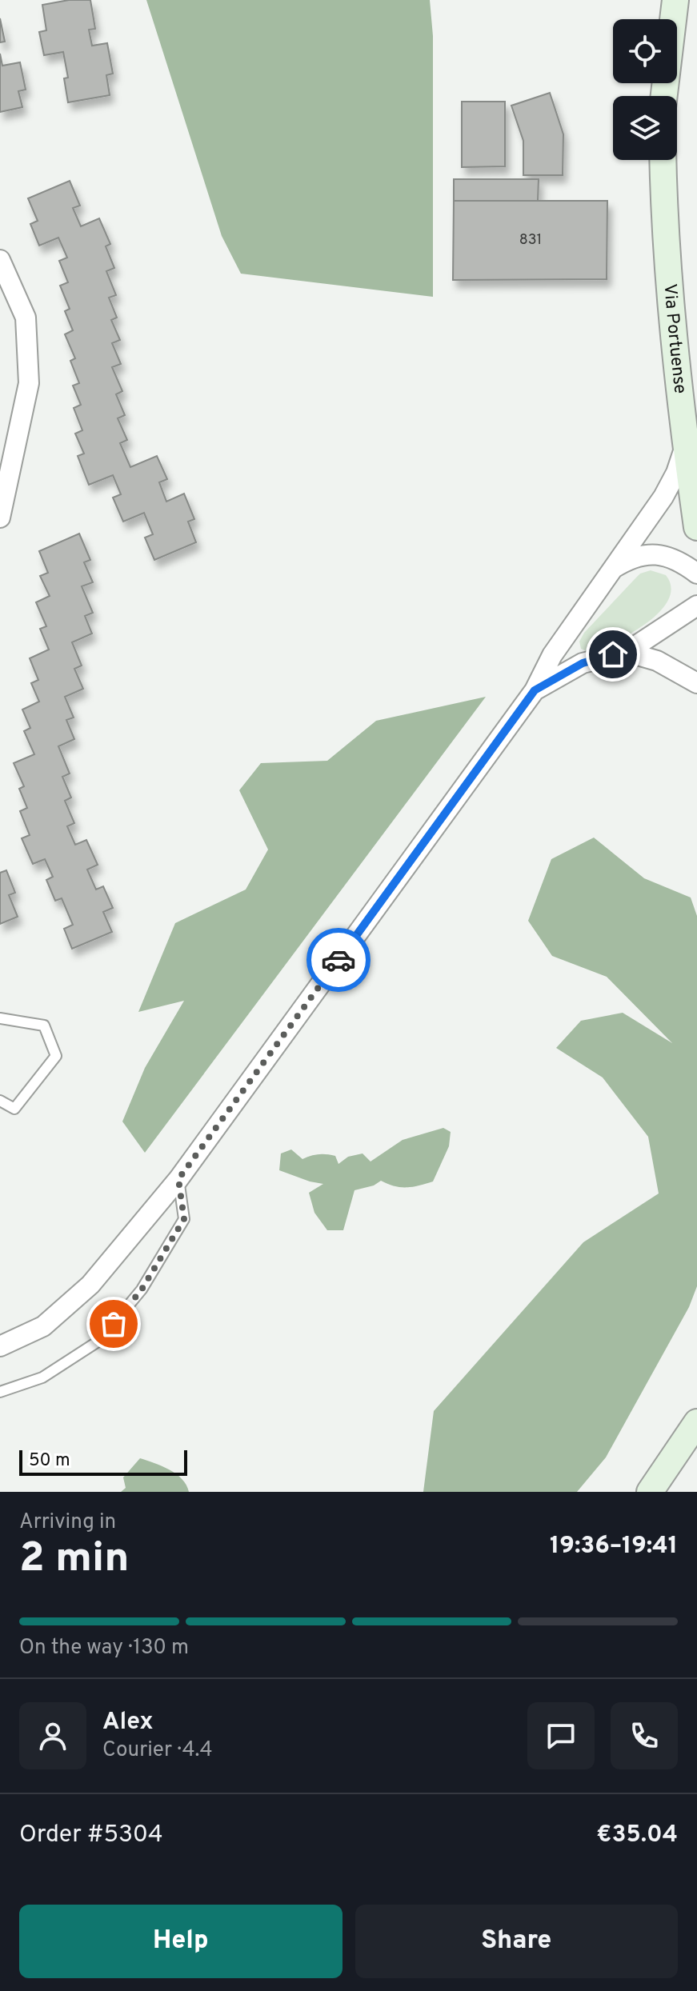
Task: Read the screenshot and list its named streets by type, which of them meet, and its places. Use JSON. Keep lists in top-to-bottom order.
{
  "streets": {
    "main road": ["Via Portuense"]
  },
  "house_numbers": ["831"],
  "scale_bar": "50 m",
  "page": {
    "scale": "50 m",
    "heading": ["2 min", "Arriving in", "19:36–19:41"],
    "panel": [
      "Alex",
      "Courier · 4.4",
      "Order #5304",
      "€35.04"
    ],
    "bar": "On the way · 130 m",
    "buttons": ["Help", "Share"]
  }
}
